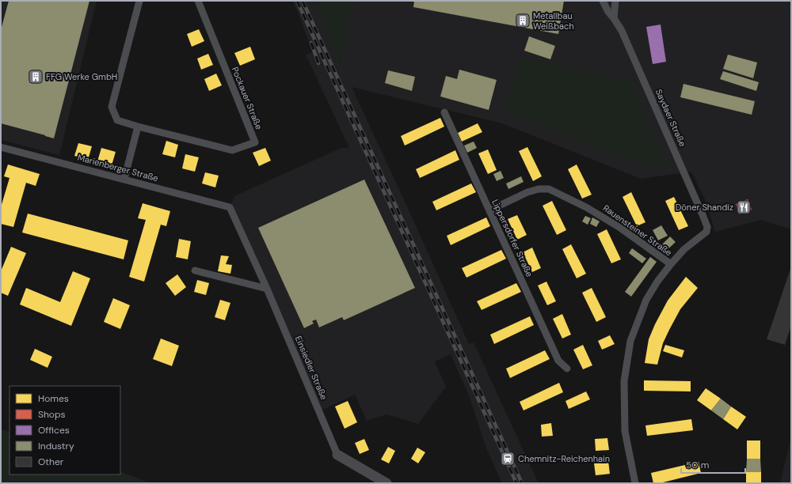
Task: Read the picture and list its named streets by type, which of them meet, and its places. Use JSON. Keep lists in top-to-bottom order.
{
  "streets": {
    "street": [
      "Pockauer Straße",
      "Saydaer Straße",
      "Marienberger Straße",
      "Rauensteiner Straße",
      "Lippersdorfer Straße",
      "Einsiedler Straße"
    ]
  },
  "crossings": [
    ["Saydaer Straße", "Rauensteiner Straße"],
    ["Marienberger Straße", "Einsiedler Straße"],
    ["Rauensteiner Straße", "Lippersdorfer Straße"]
  ],
  "places": {
    "building": ["Metallbau Weißbach", "FFG Werke GmbH"],
    "restaurant": ["Döner Shandiz"],
    "station": ["Chemnitz-Reichenhain"]
  },
  "legend": [
    "Homes",
    "Shops",
    "Offices",
    "Industry",
    "Other"
  ],
  "scale_bar": "50 m"
}
